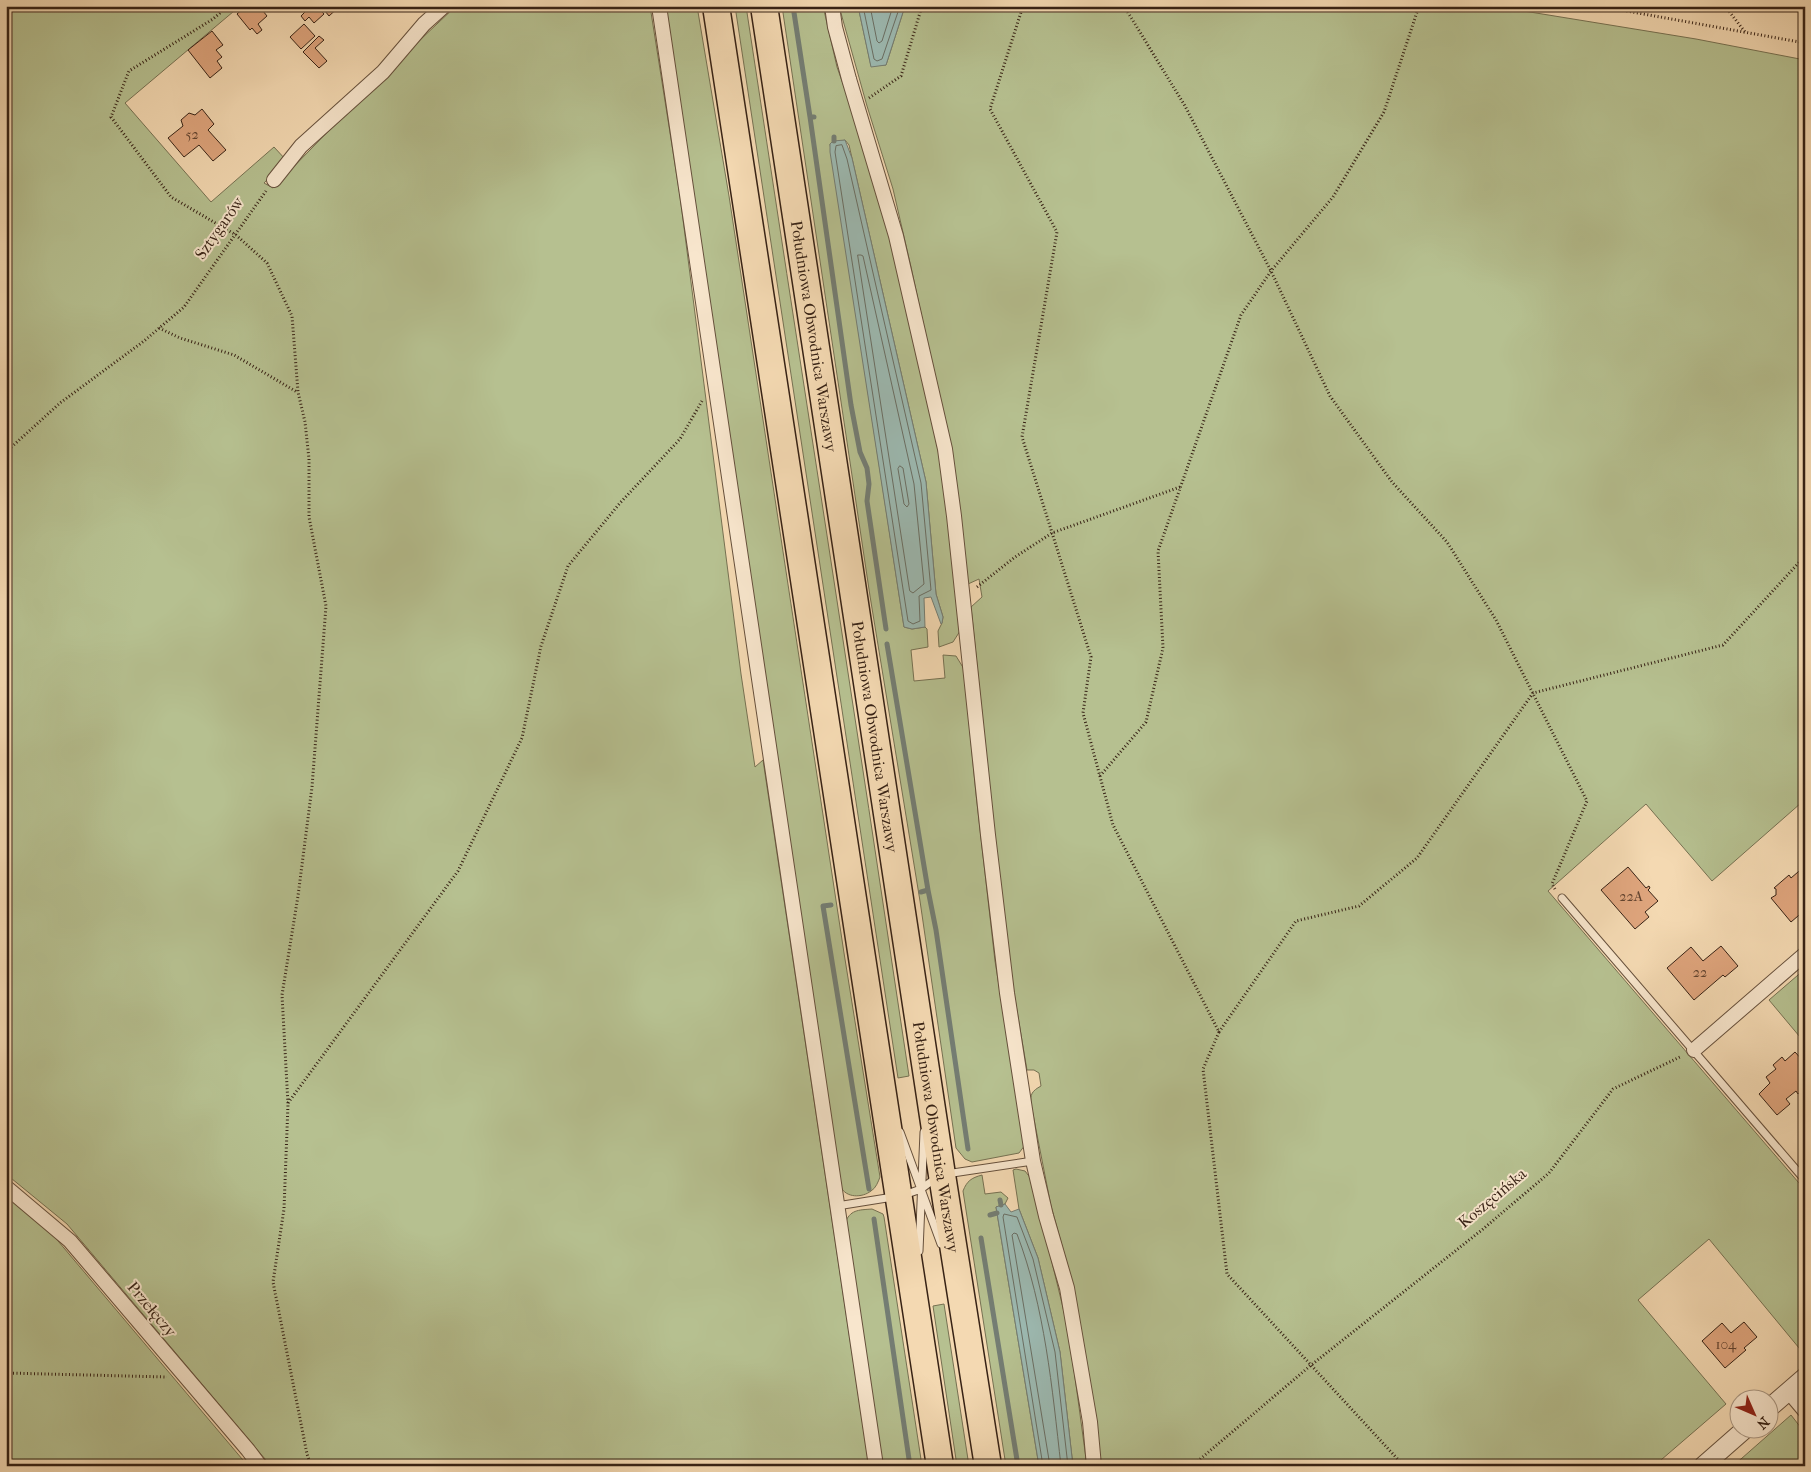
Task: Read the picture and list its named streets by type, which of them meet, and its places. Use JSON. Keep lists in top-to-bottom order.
{
  "streets": {
    "highway": ["Południowa Obwodnica Warszawy"],
    "street": ["Przełęczy"],
    "path": ["Sztygarów", "Koszęcińska"]
  },
  "house_numbers": [
    "52",
    "22A",
    "22",
    "104"
  ],
  "north": "bottom right"
}
